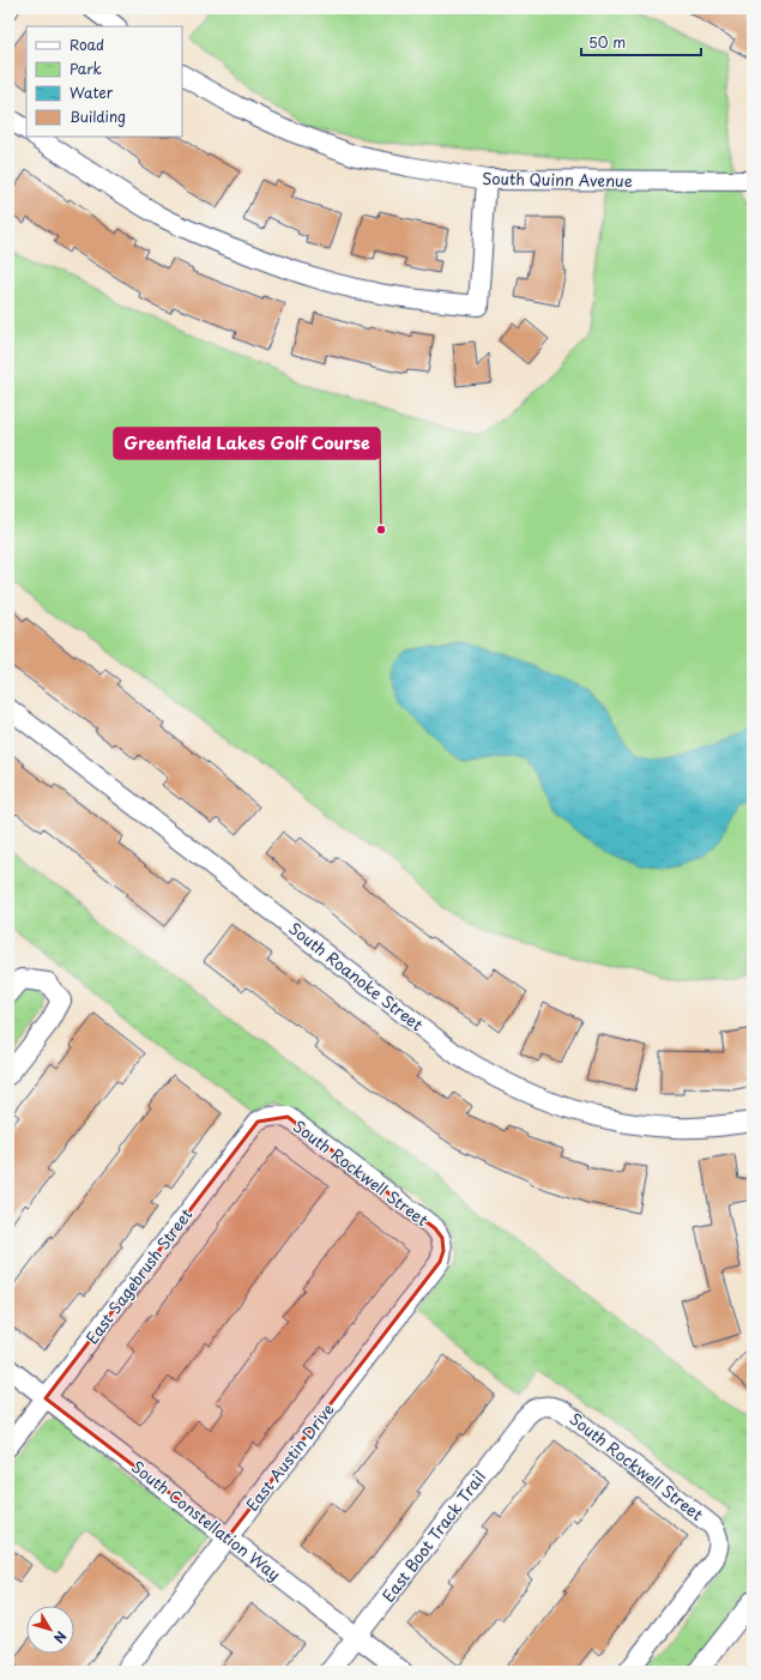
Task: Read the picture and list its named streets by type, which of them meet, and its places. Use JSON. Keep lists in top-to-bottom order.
{
  "streets": {
    "street": [
      "South Quinn Avenue",
      "South Roanoke Street",
      "South Rockwell Street",
      "East Sagebrush Street",
      "East Austin Drive",
      "South Constellation Way",
      "East Boot Track Trail"
    ]
  },
  "crossings": [
    ["South Rockwell Street", "East Sagebrush Street"],
    ["South Rockwell Street", "East Austin Drive"],
    ["South Rockwell Street", "East Boot Track Trail"],
    ["East Sagebrush Street", "South Constellation Way"],
    ["East Austin Drive", "South Constellation Way"],
    ["South Constellation Way", "East Boot Track Trail"]
  ],
  "places": ["Greenfield Lakes Golf Course"],
  "legend": [
    "Road",
    "Park",
    "Water",
    "Building"
  ],
  "scale_bar": "50 m",
  "north": "bottom right"
}
